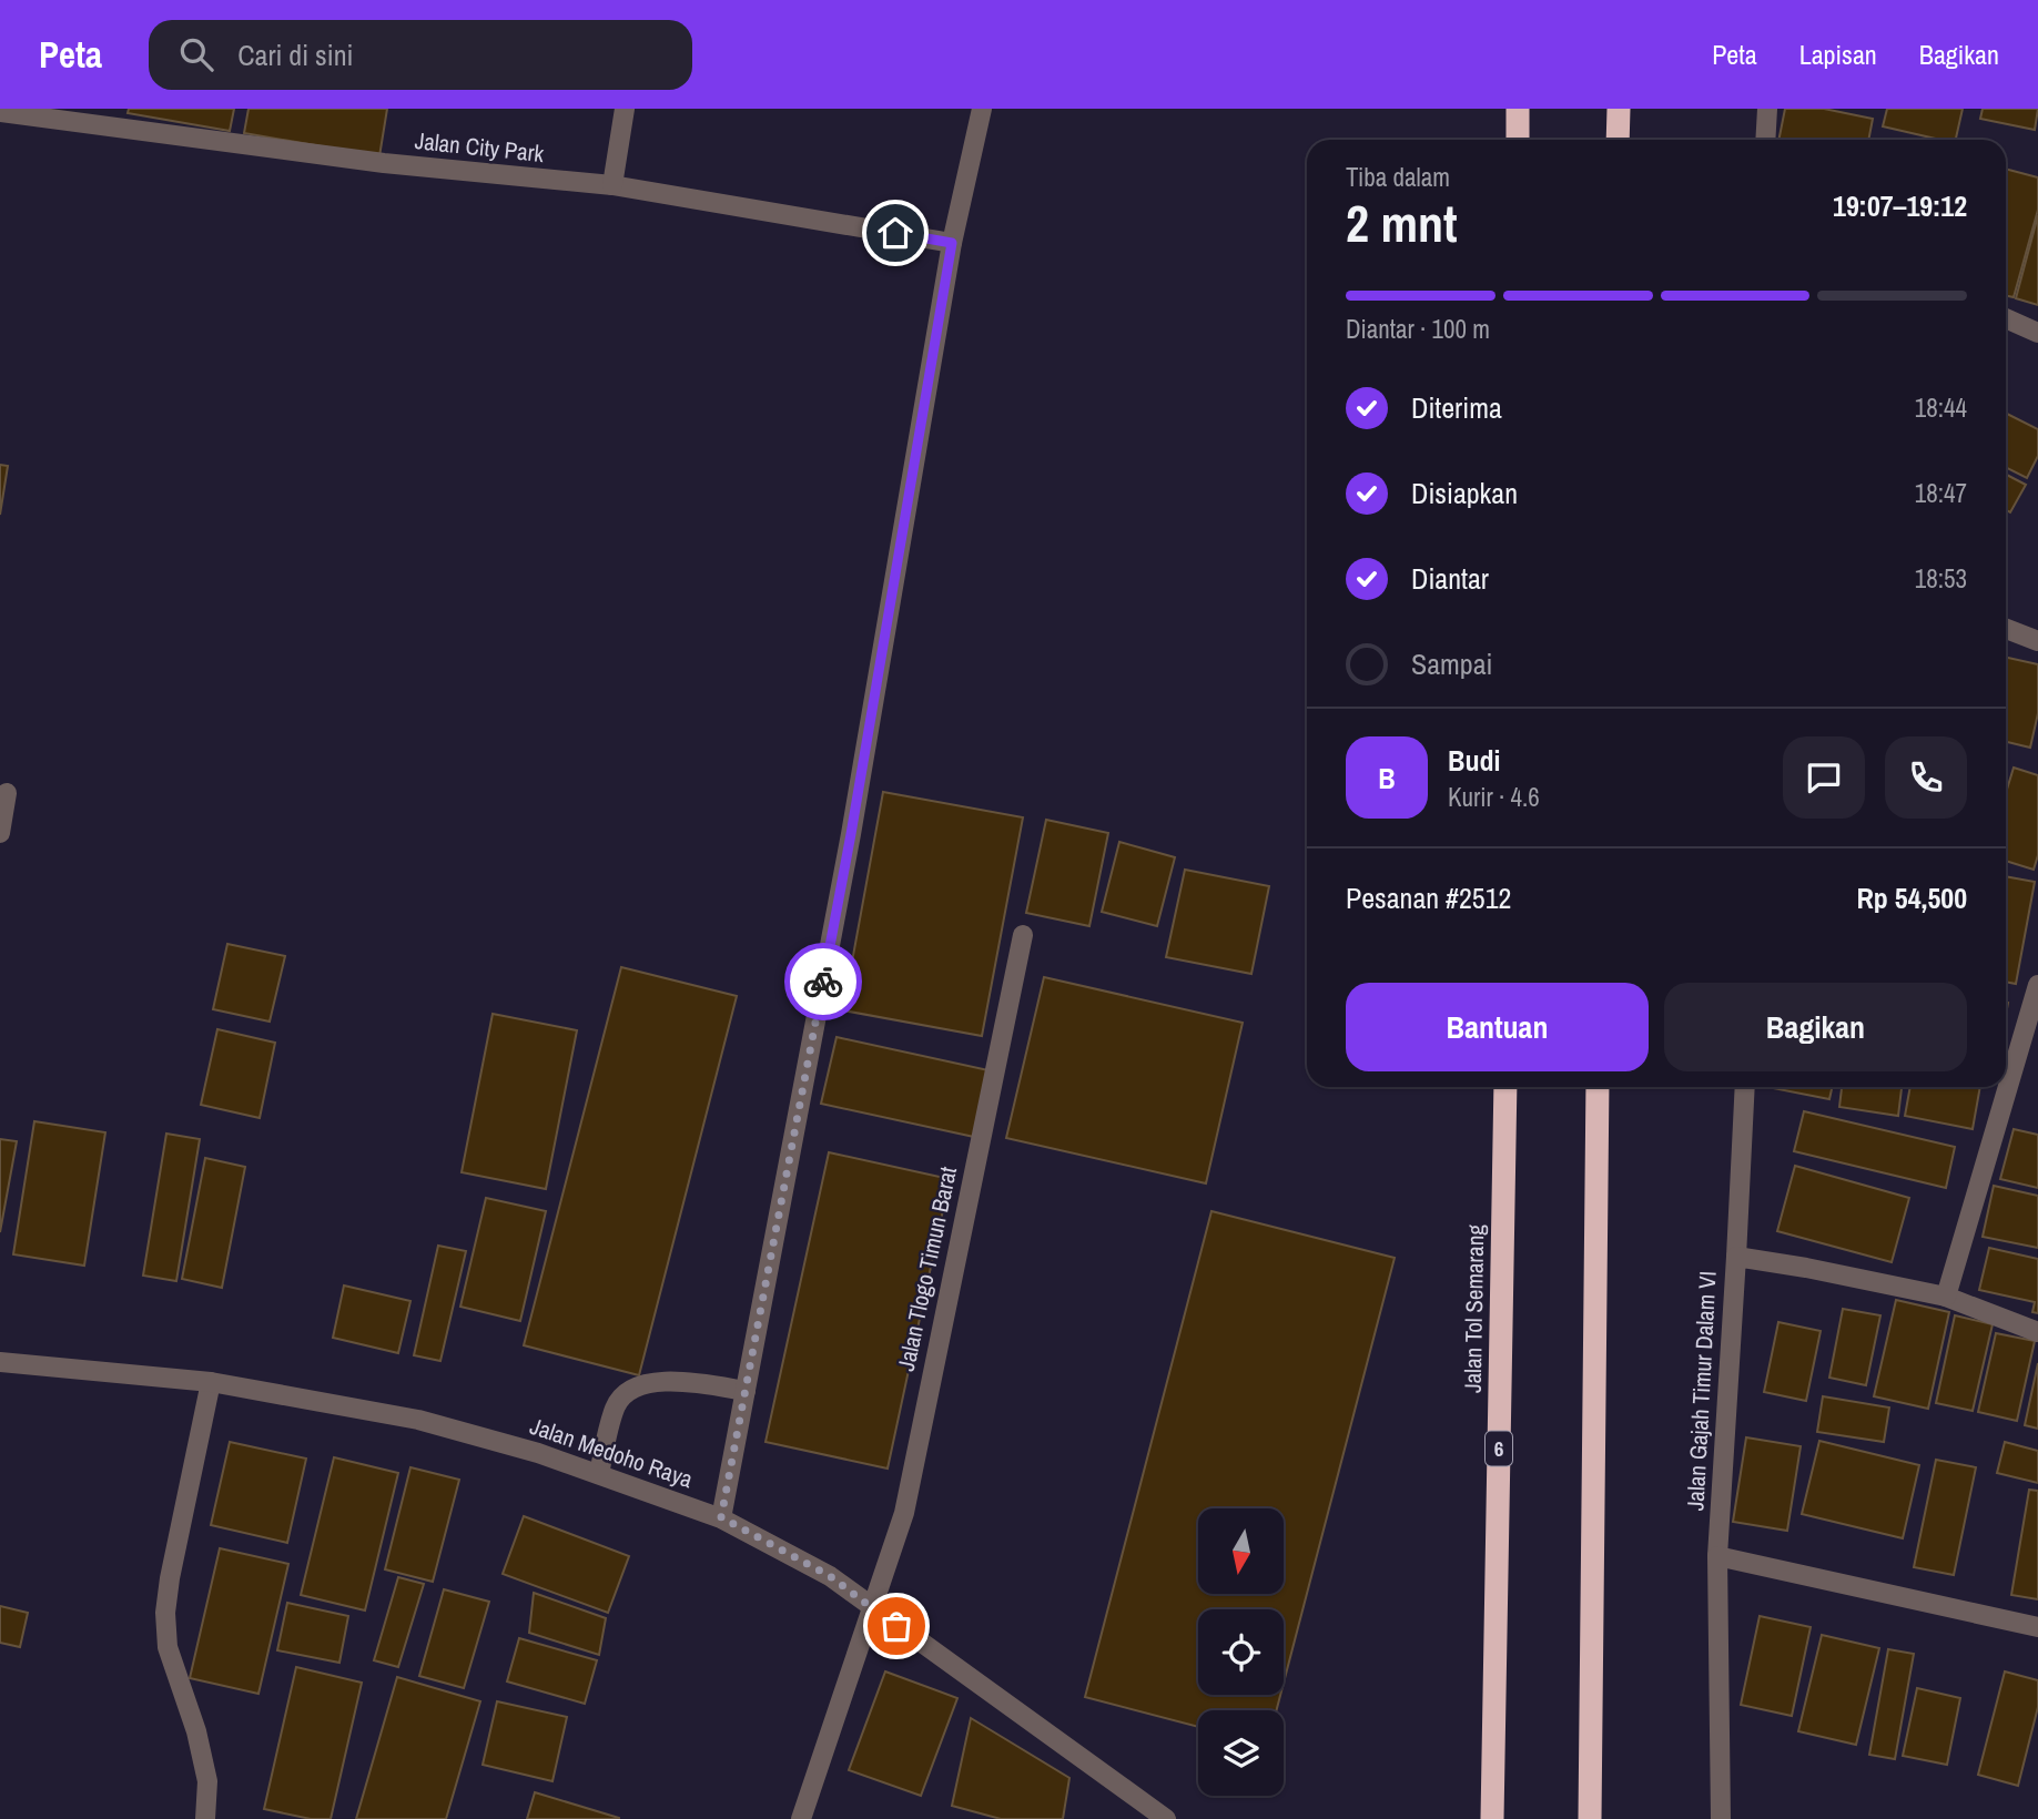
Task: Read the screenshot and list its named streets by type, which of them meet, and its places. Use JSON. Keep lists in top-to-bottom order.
{
  "streets": {
    "highway": ["Jalan Tol Semarang", "6"],
    "street": [
      "Jalan City Park",
      "Jalan Tlogo Timun Barat",
      "Jalan Gajah Timur Dalam VI",
      "Jalan Medoho Raya"
    ]
  },
  "crossings": [
    ["Jalan Tlogo Timun Barat", "Jalan Medoho Raya"]
  ],
  "north": "bottom",
  "page": {
    "header": "Peta",
    "search": "Cari di sini",
    "nav": ["Peta", "Lapisan", "Bagikan"],
    "heading": ["2 mnt", "Tiba dalam", "19:07–19:12"],
    "panel": [
      "Budi",
      "Kurir · 4.6",
      "Pesanan #2512",
      "Rp 54,500"
    ],
    "bar": "Diantar · 100 m",
    "list": [
      ["Diterima", "18:44"],
      ["Disiapkan", "18:47"],
      ["Diantar", "18:53"],
      "Sampai"
    ],
    "round": "B",
    "buttons": ["Bantuan", "Bagikan"]
  }
}
